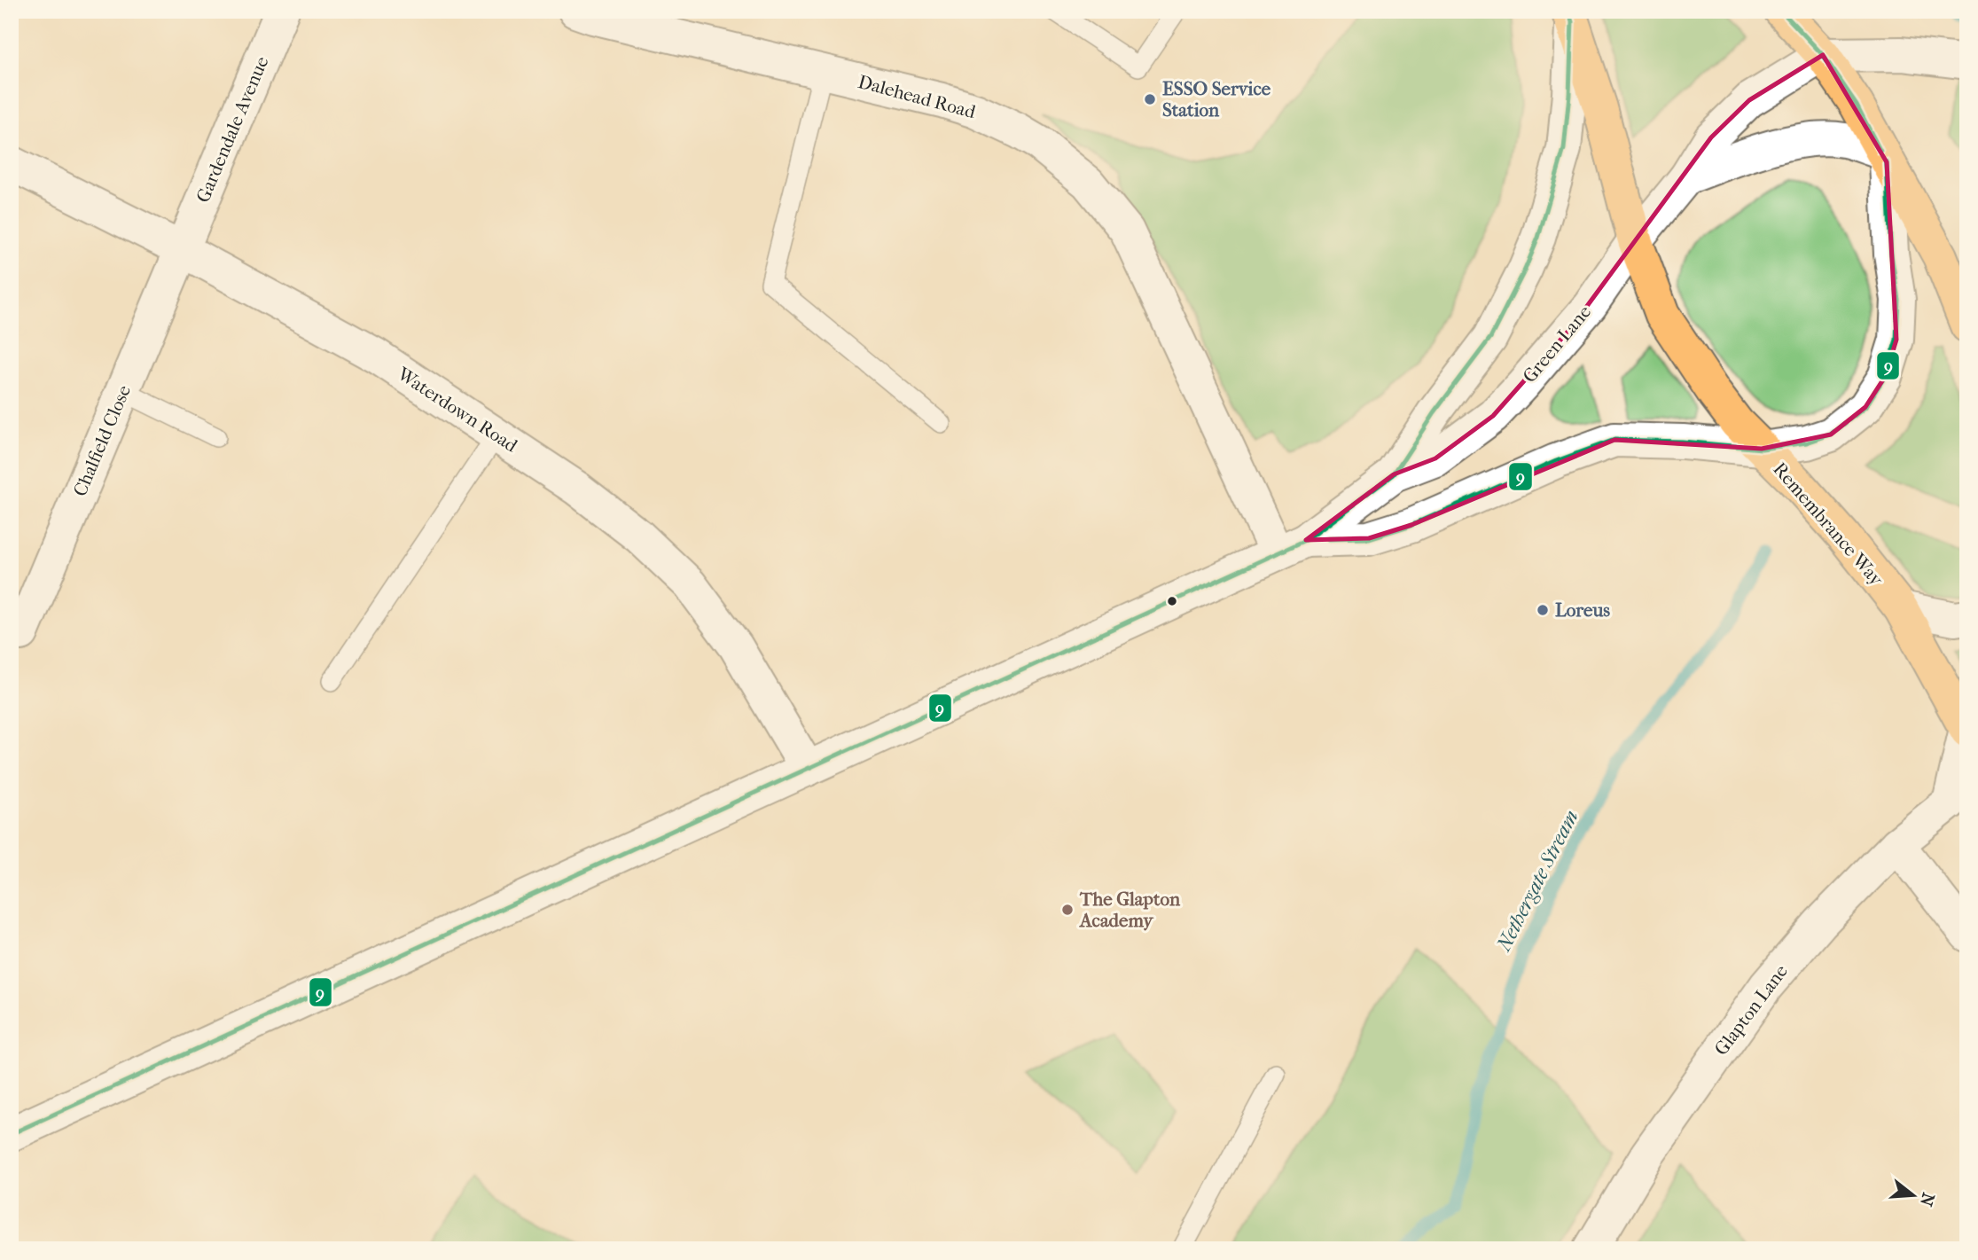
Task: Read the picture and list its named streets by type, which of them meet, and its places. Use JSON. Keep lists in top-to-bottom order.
{
  "streets": {
    "highway": ["Remembrance Way"],
    "street": [
      "Dalehead Road",
      "Gardendale Avenue",
      "Green Lane",
      "Waterdown Road",
      "Chalfield Close",
      "Glapton Lane"
    ]
  },
  "crossings": [
    ["Dalehead Road", "Green Lane"],
    ["Gardendale Avenue", "Waterdown Road"],
    ["Gardendale Avenue", "Chalfield Close"],
    ["Green Lane", "Waterdown Road"],
    ["Green Lane", "Remembrance Way"],
    ["Waterdown Road", "Chalfield Close"],
    ["Remembrance Way", "Glapton Lane"]
  ],
  "water": ["Nethergate Stream"],
  "places": ["ESSO Service Station", "Loreus", "The Glapton Academy"],
  "lines": ["transit line 9"],
  "north": "right"
}
